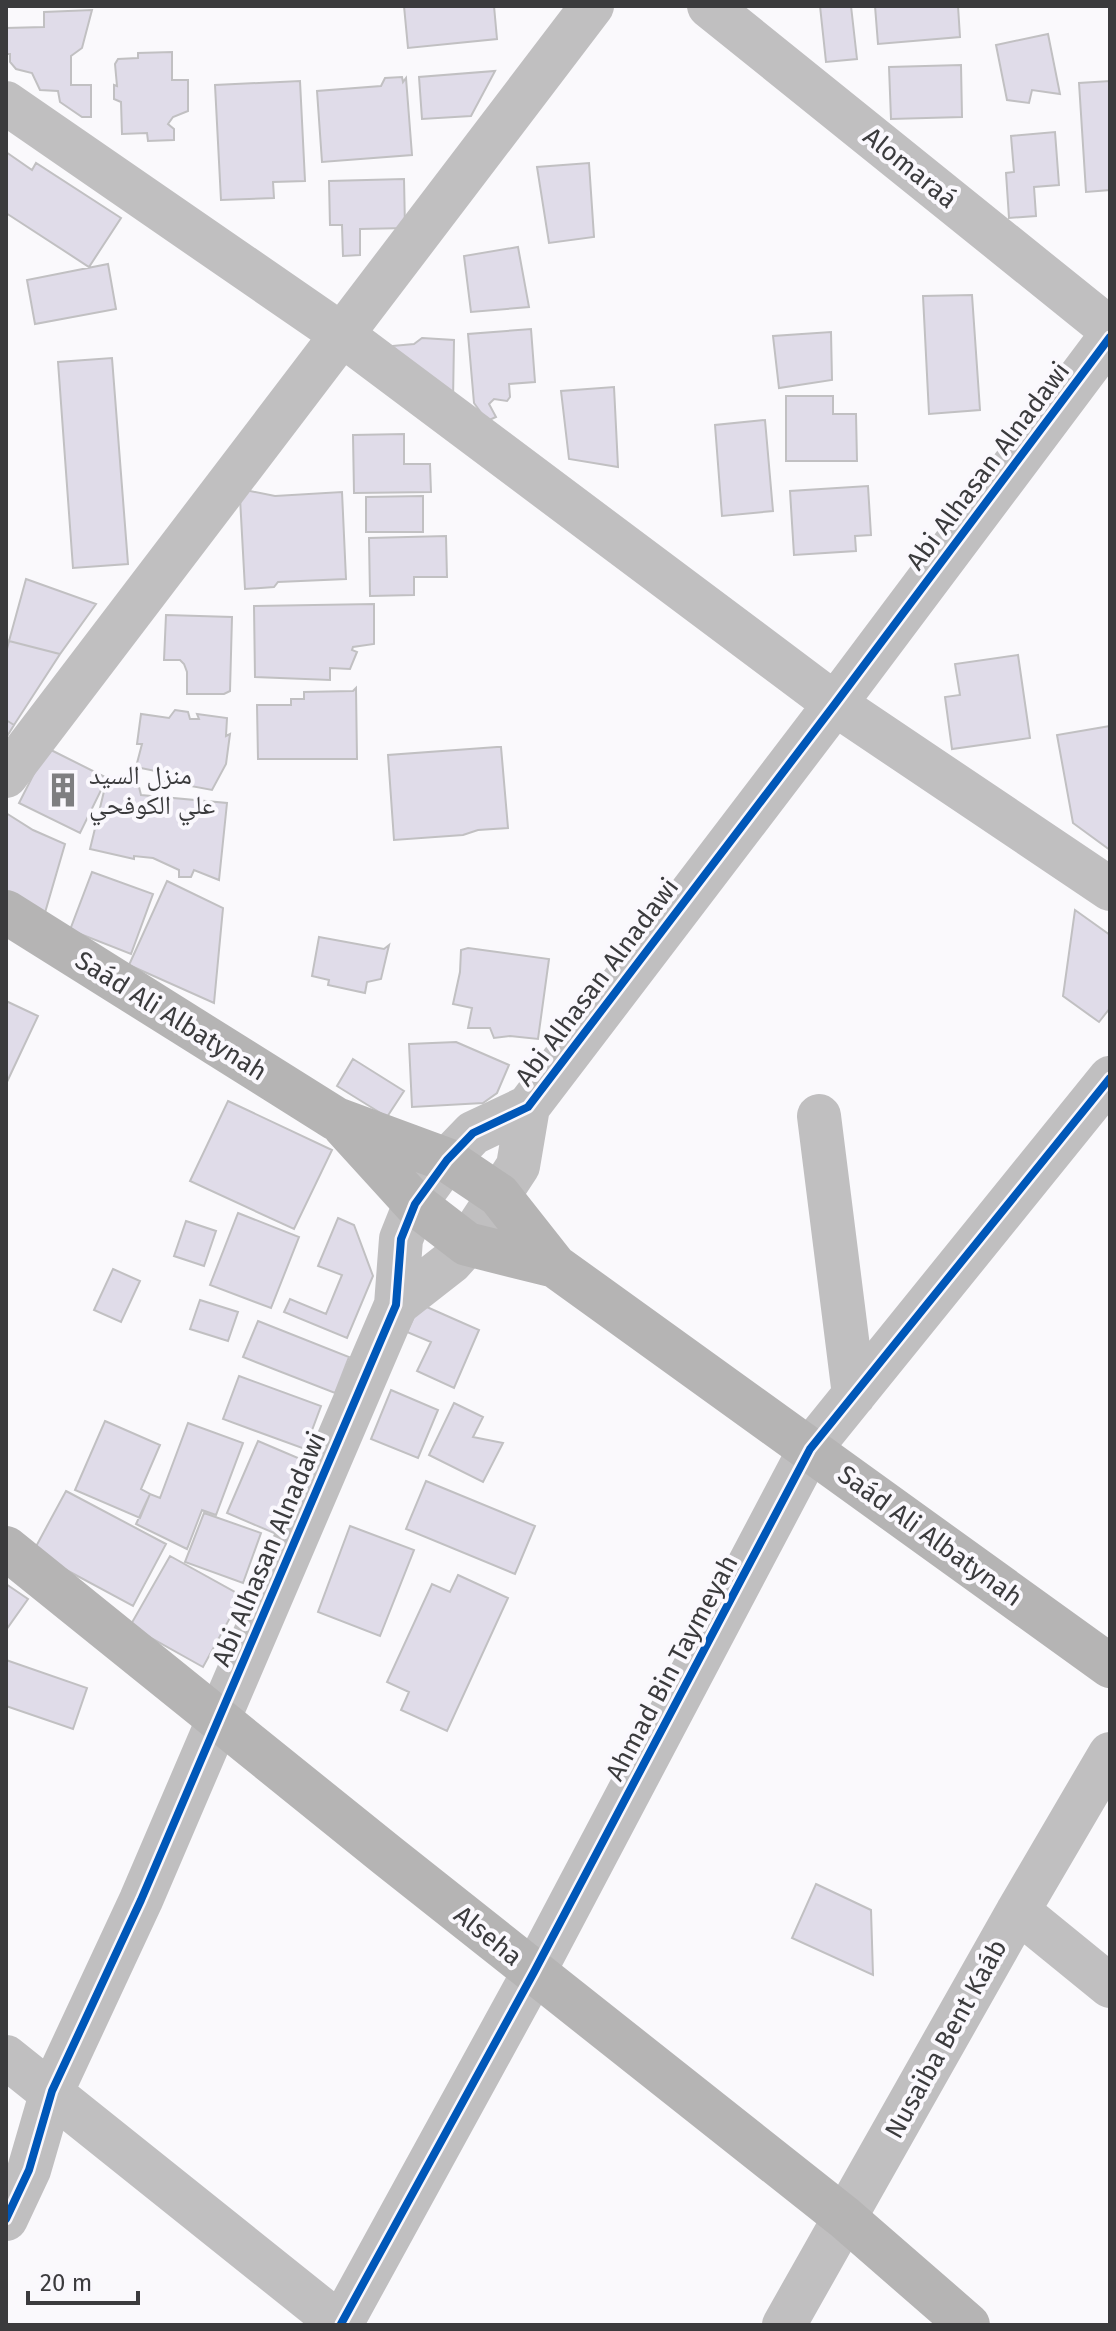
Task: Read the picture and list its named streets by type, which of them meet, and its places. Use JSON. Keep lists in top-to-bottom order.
{
  "streets": {
    "main road": ["Saád Ali Albatynah", "Alseha"],
    "street": [
      "Alomaraá",
      "Abi Alhasan Alnadawi",
      "Ahmad Bin Taymeyah",
      "Nusaiba Bent Kaáb"
    ]
  },
  "crossings": [
    ["Abi Alhasan Alnadawi", "Saád Ali Albatynah"],
    ["Abi Alhasan Alnadawi", "Alseha"],
    ["Saád Ali Albatynah", "Ahmad Bin Taymeyah"],
    ["Ahmad Bin Taymeyah", "Alseha"],
    ["Alseha", "Nusaiba Bent Kaáb"]
  ],
  "places": {
    "building": ["منزل السيد علي الكوفحي"]
  },
  "scale_bar": "20 m"
}
